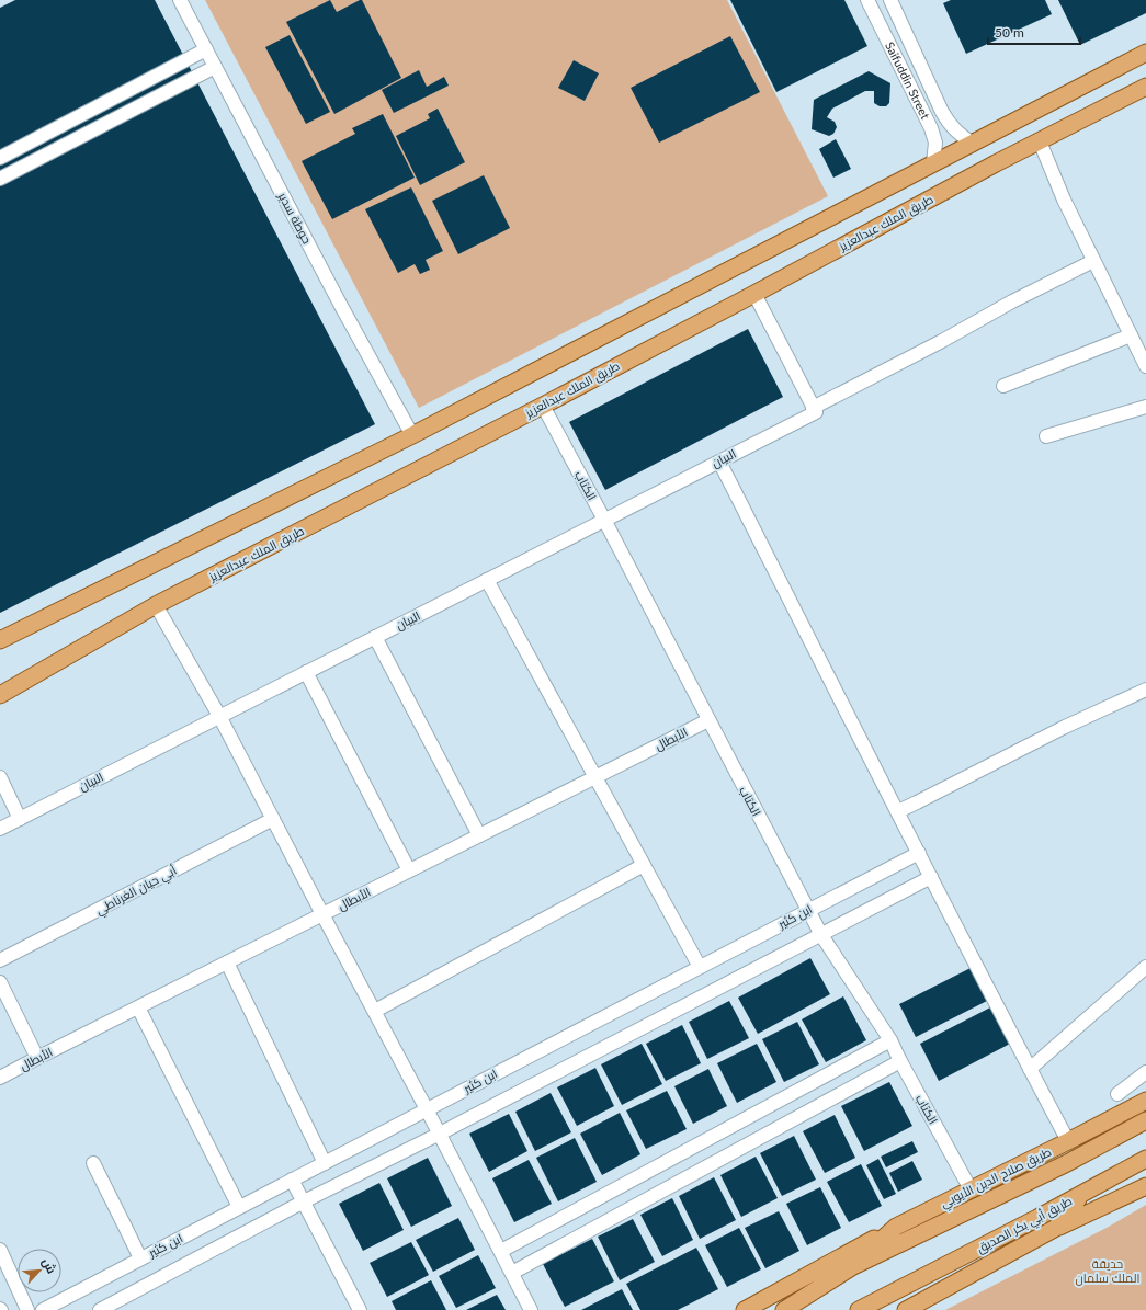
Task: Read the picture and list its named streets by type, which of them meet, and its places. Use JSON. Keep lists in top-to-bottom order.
{
  "streets": {
    "main road": ["طريق الملك عبدالعزيز", "طريق صلاح الدين الأيوبي", "طريق أبي بكر الصديق"],
    "street": [
      "Saifuddin Street",
      "حوطة سدير",
      "البيان",
      "الكتاب",
      "الأبطال",
      "أبي حيان الغرناطي",
      "ابن كثير"
    ]
  },
  "crossings": [
    ["طريق الملك عبدالعزيز", "الكتاب"],
    ["البيان", "الكتاب"],
    ["الكتاب", "الأبطال"],
    ["الكتاب", "ابن كثير"],
    ["الكتاب", "طريق صلاح الدين الأيوبي"]
  ],
  "parks": ["حديقة الملك سلمان"],
  "scale_bar": "50 m",
  "north": "top right"
}
